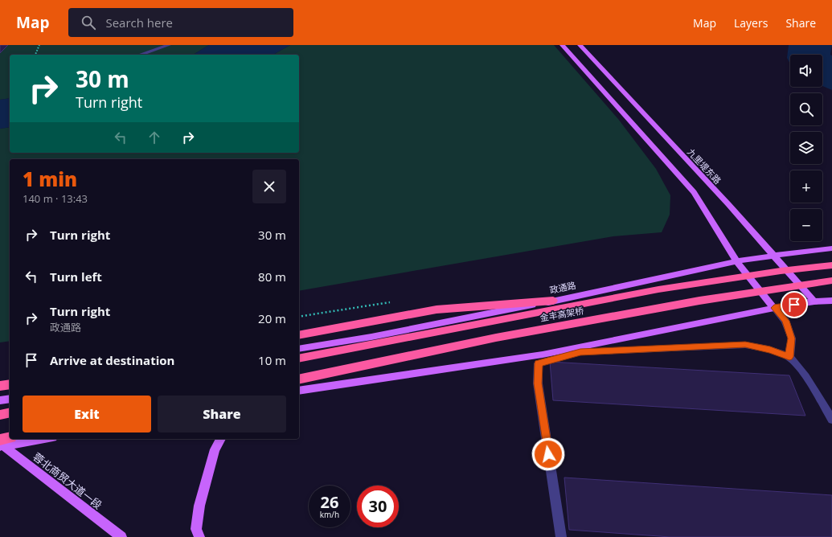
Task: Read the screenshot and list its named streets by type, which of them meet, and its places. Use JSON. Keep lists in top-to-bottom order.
{
  "streets": {
    "highway": ["金丰高架桥"],
    "main road": ["九里堤东路", "政通路", "蓉北商贸大道一段"]
  },
  "crossings": [
    ["九里堤东路", "政通路"]
  ],
  "page": {
    "header": "Map",
    "search": "Search here",
    "nav": ["Map", "Layers", "Share"],
    "map_buttons": ["+", "−"],
    "turn": ["30 m", "Turn right"],
    "heading": ["1 min", "140 m · 13:43"],
    "list": [
      {
        "name": "Turn right",
        "value": "30 m"
      },
      {
        "name": "Turn left",
        "value": "80 m"
      },
      {
        "name": "Turn right",
        "note": "政通路",
        "value": "20 m"
      },
      {
        "name": "Arrive at destination",
        "value": "10 m"
      }
    ],
    "buttons": ["Exit", "Share"],
    "speed": "26 km/h",
    "limit": "30"
  }
}
